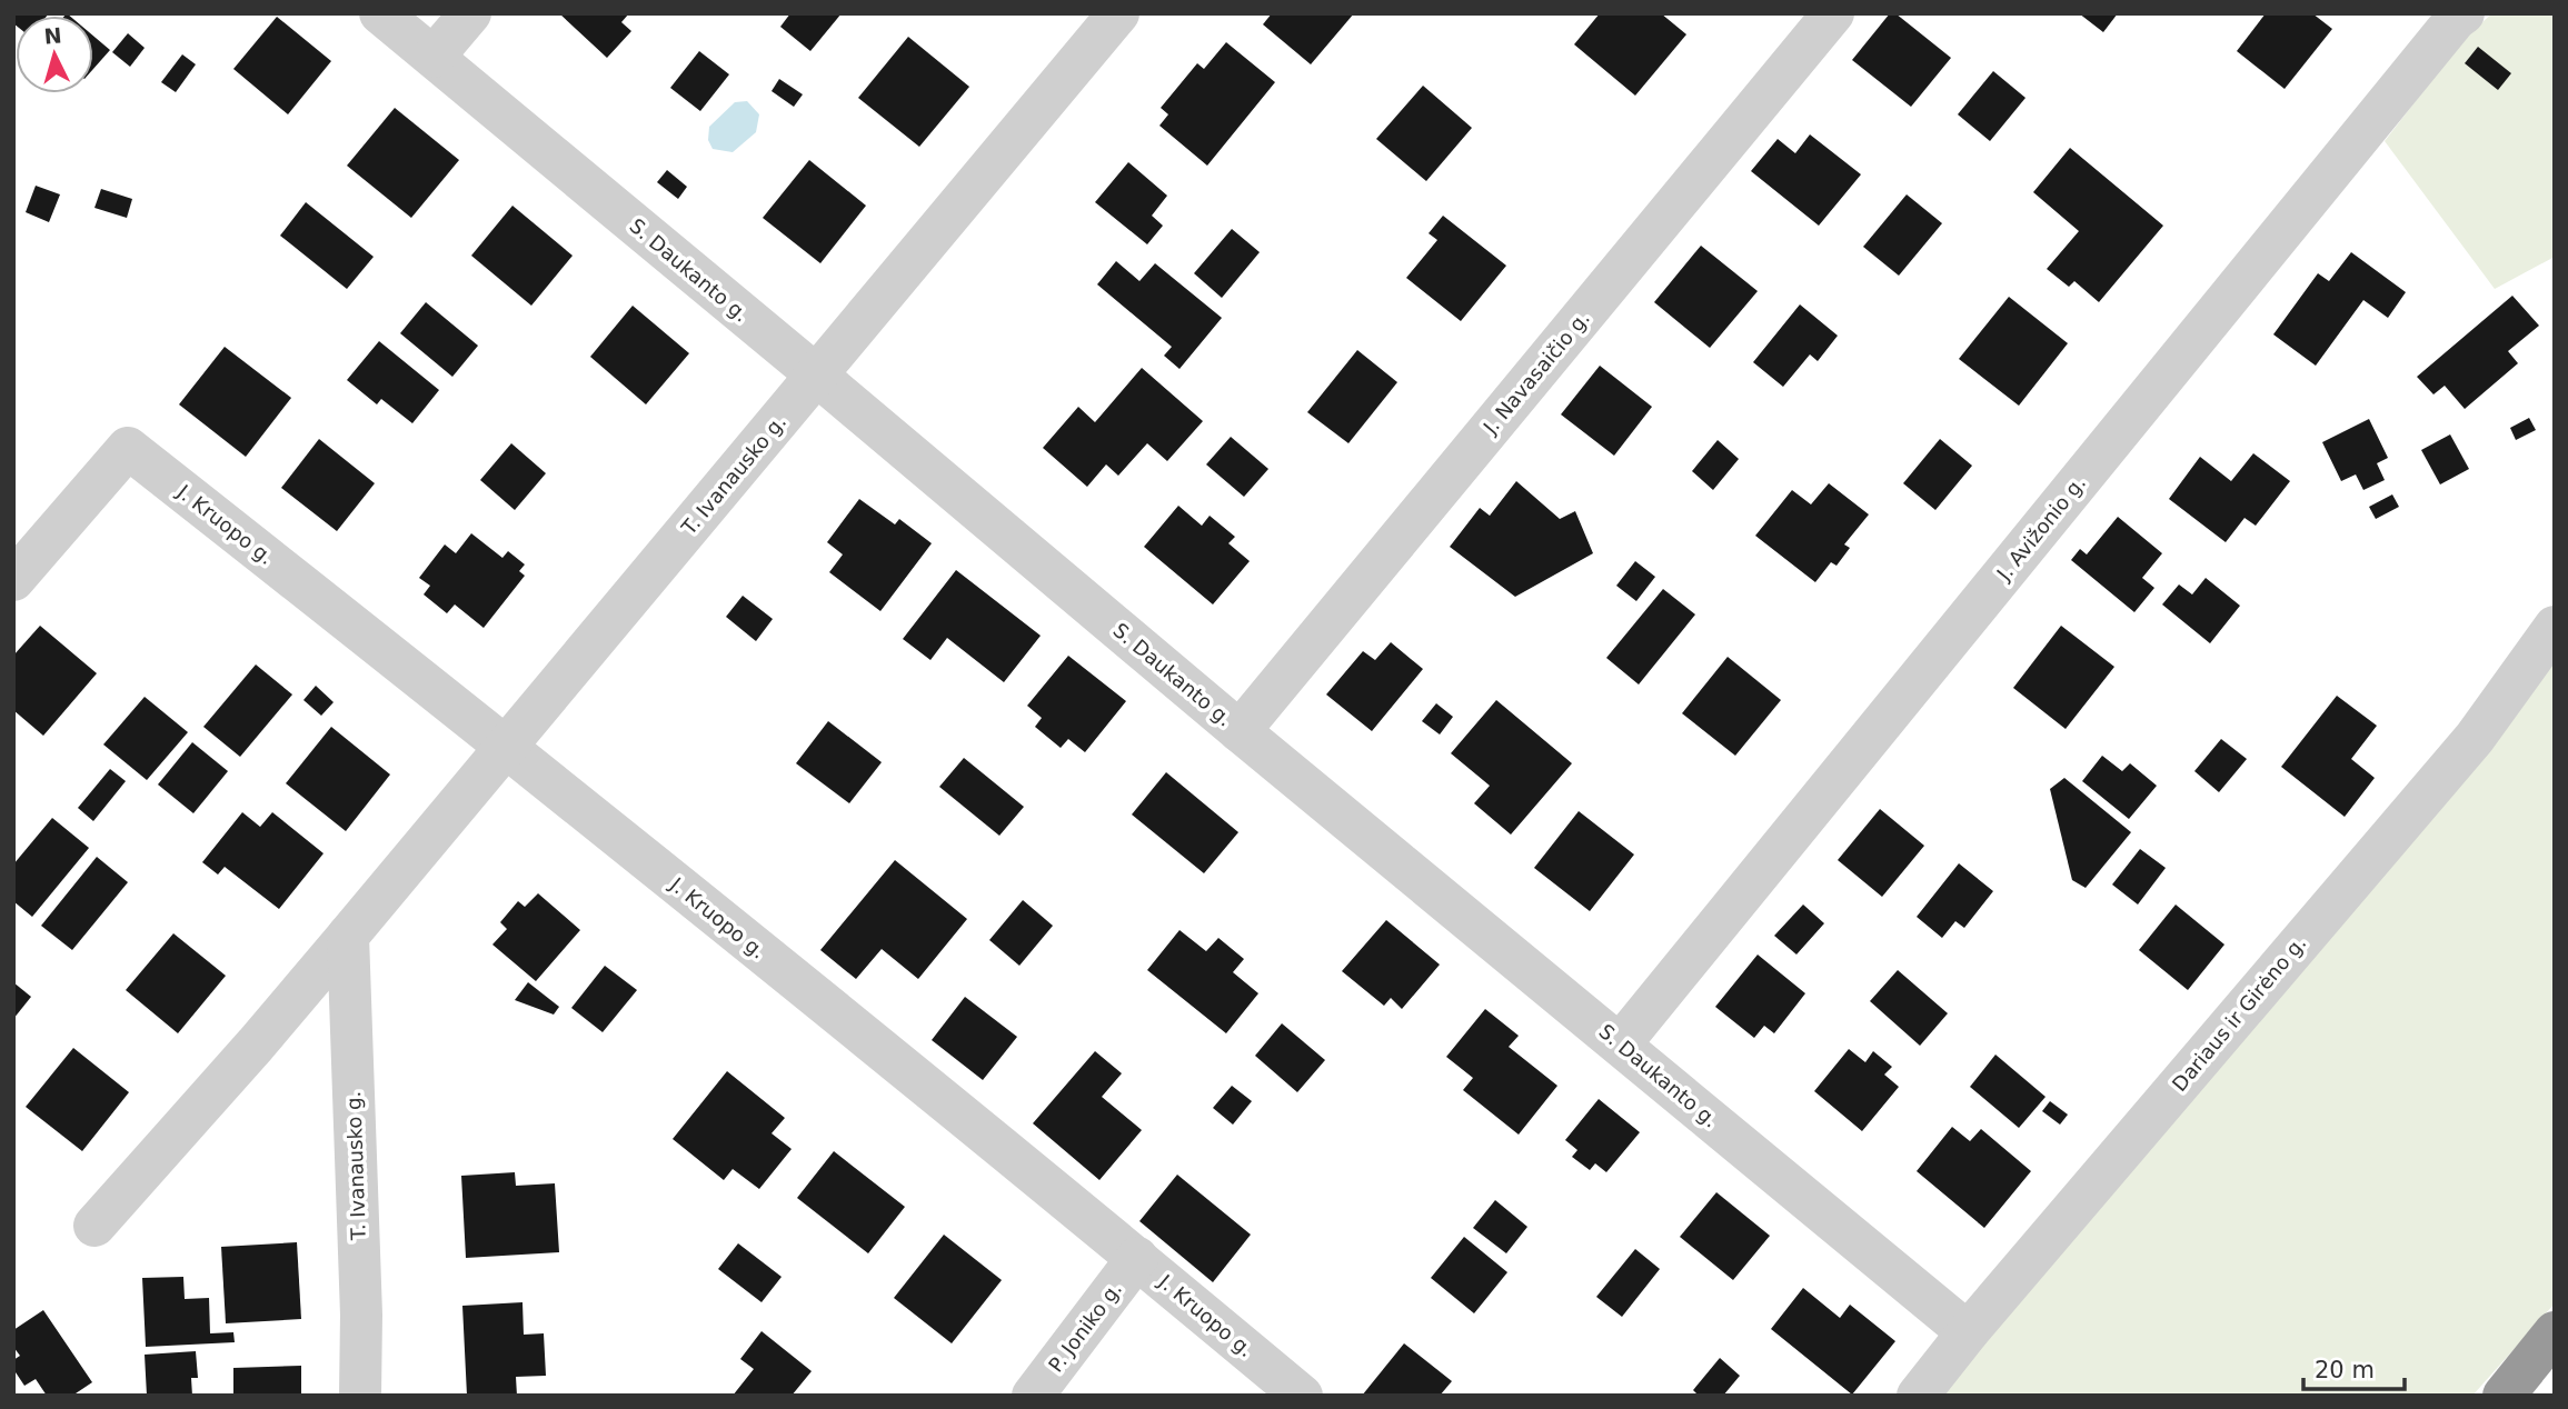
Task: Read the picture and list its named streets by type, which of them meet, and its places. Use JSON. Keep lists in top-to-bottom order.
{
  "streets": {
    "street": [
      "S. Daukanto g.",
      "J. Navasaičio g.",
      "T. Ivanausko g.",
      "J. Kruopo g.",
      "J. Avižonio g.",
      "Dariaus ir Girėno g.",
      "P. Joniko g."
    ]
  },
  "crossings": [
    ["S. Daukanto g.", "J. Navasaičio g."],
    ["S. Daukanto g.", "T. Ivanausko g."],
    ["S. Daukanto g.", "J. Avižonio g."],
    ["S. Daukanto g.", "Dariaus ir Girėno g."],
    ["T. Ivanausko g.", "J. Kruopo g."],
    ["J. Kruopo g.", "P. Joniko g."]
  ],
  "scale_bar": "20 m",
  "north": "top"
}
